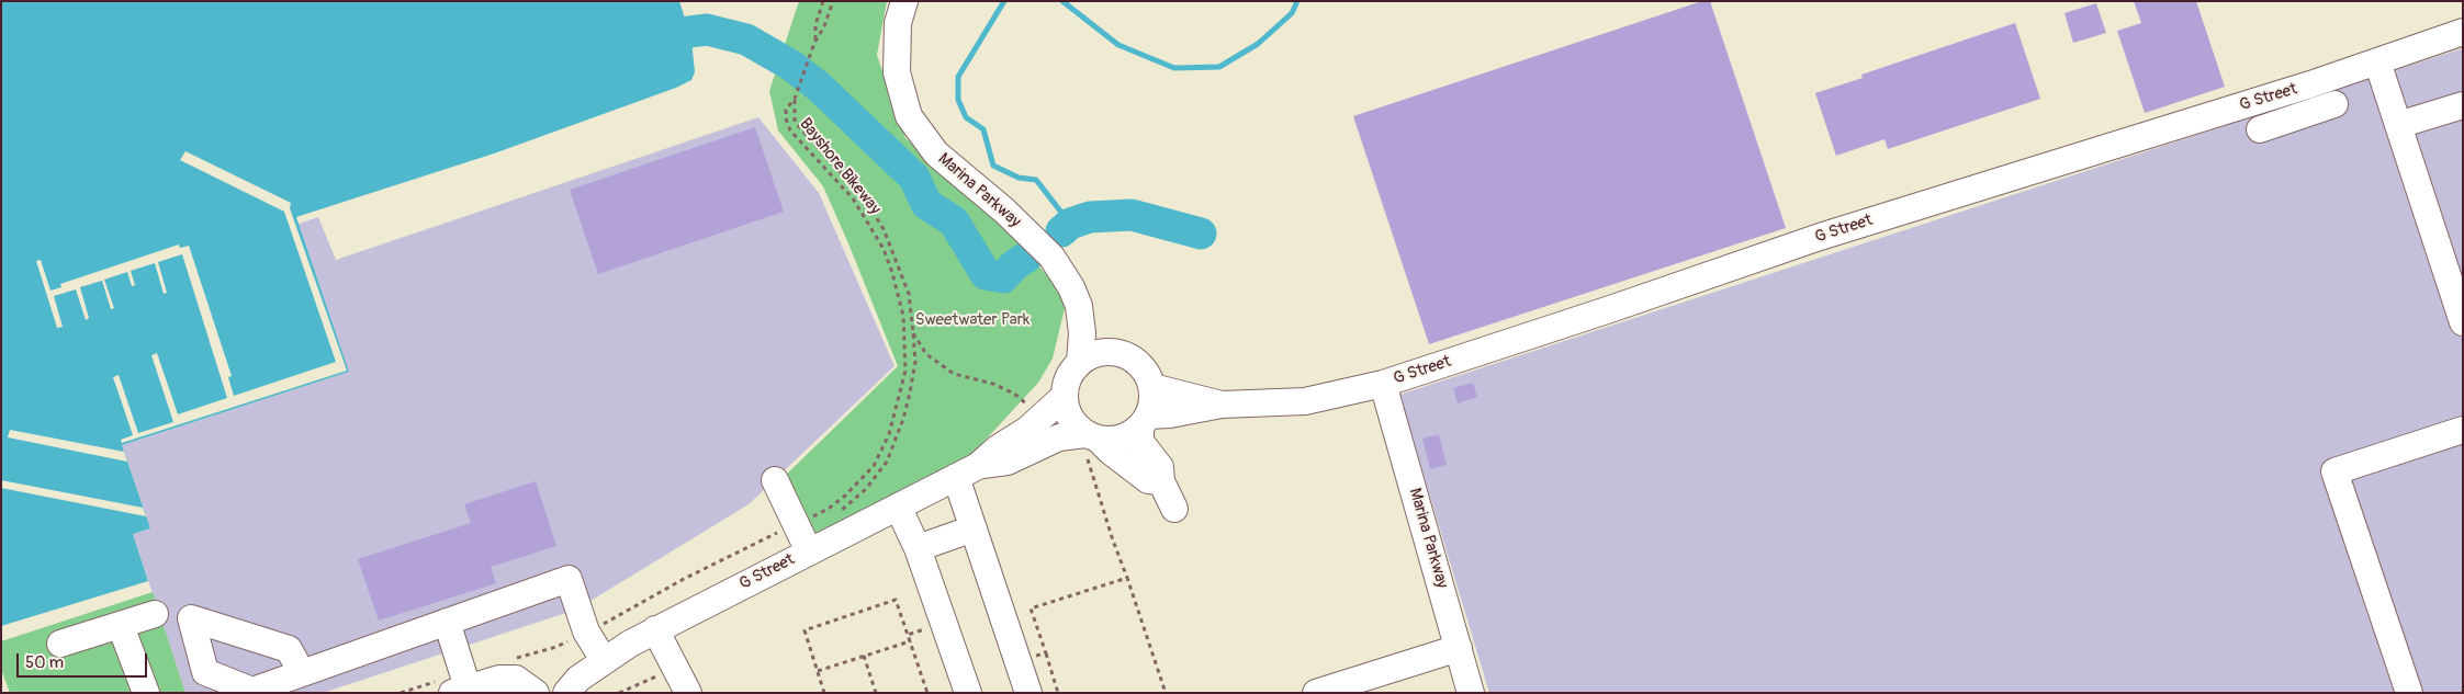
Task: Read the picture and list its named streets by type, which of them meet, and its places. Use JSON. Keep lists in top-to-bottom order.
{
  "streets": {
    "street": ["G Street", "Marina Parkway"],
    "path": ["Bayshore Bikeway"]
  },
  "crossings": [
    ["G Street", "Marina Parkway"]
  ],
  "parks": ["Sweetwater Park"],
  "scale_bar": "50 m"
}
